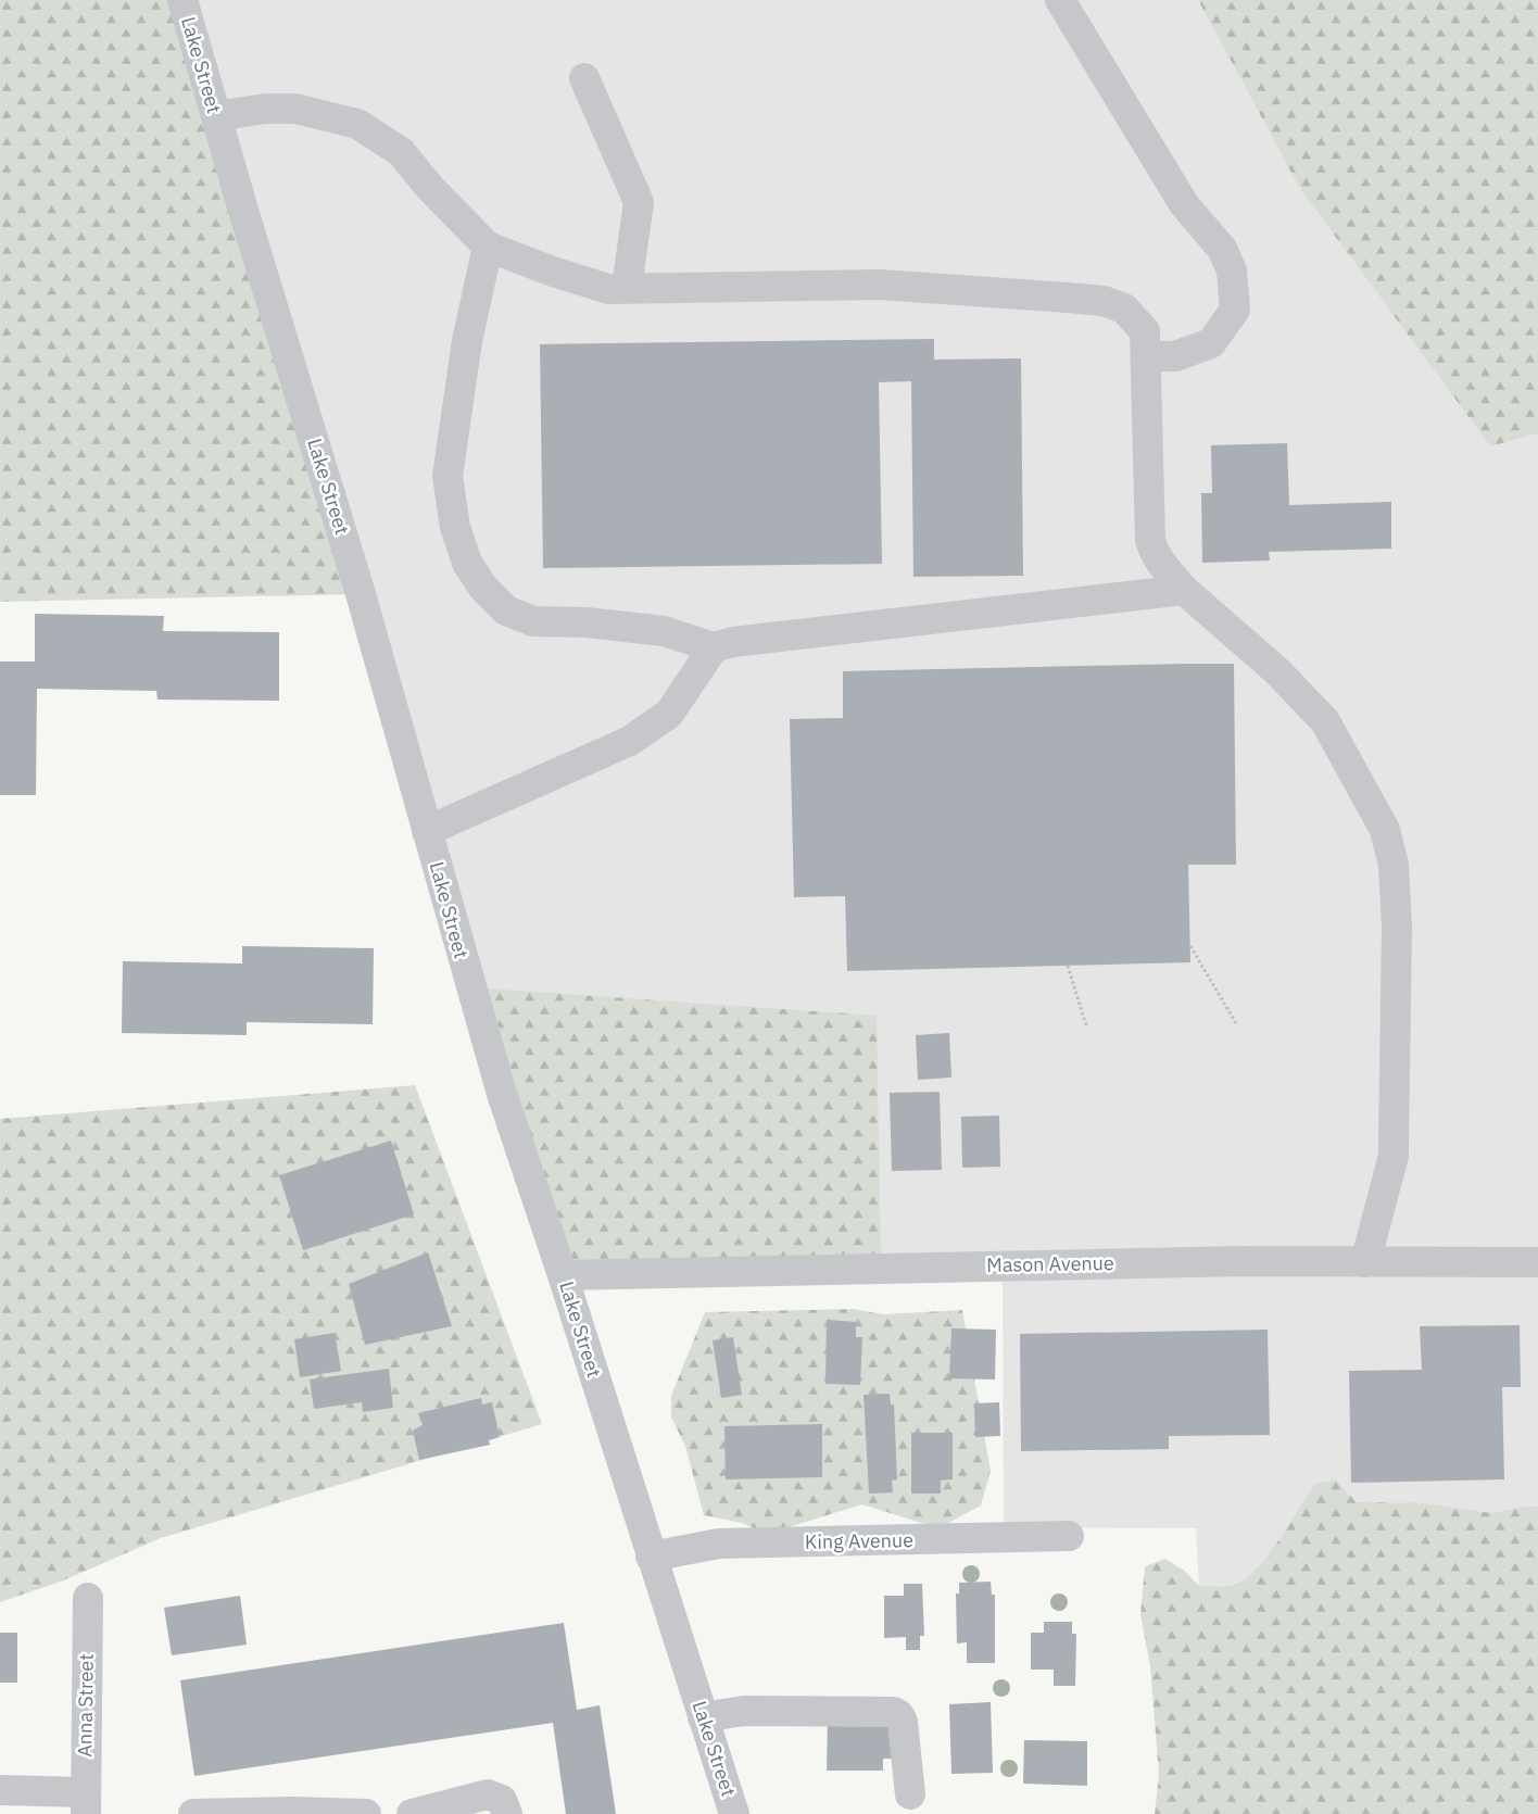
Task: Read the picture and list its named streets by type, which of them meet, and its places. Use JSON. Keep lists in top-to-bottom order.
{
  "streets": {
    "street": [
      "Lake Street",
      "Mason Avenue",
      "King Avenue",
      "Anna Street"
    ]
  },
  "crossings": [
    ["Lake Street", "Mason Avenue"],
    ["Lake Street", "King Avenue"]
  ]
}
